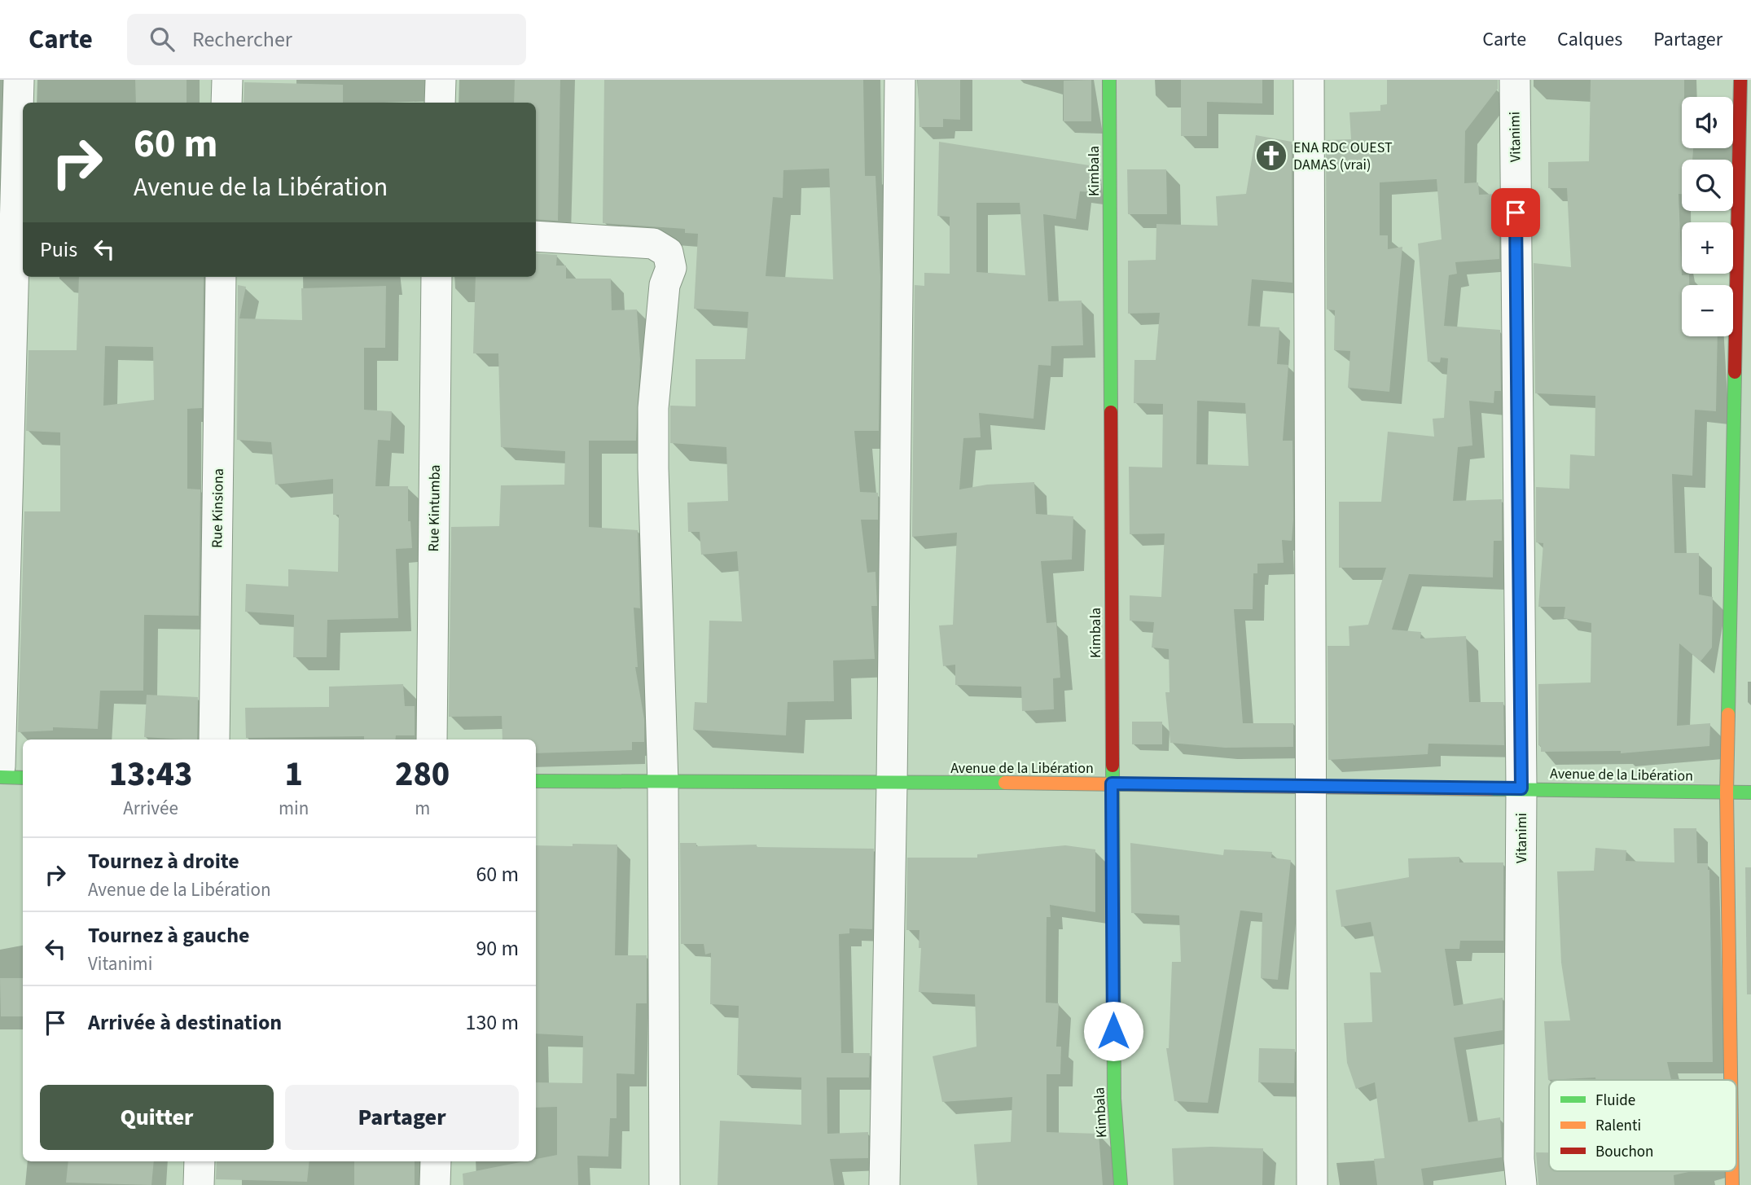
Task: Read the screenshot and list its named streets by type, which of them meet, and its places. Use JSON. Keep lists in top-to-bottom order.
{
  "streets": {
    "main road": ["Kimbala", "Avenue de la Libération"],
    "street": ["Vitanimi", "Rue Kinsiona", "Rue Kintumba"]
  },
  "crossings": [
    ["Vitanimi", "Avenue de la Libération"],
    ["Kimbala", "Avenue de la Libération"]
  ],
  "places": {
    "church": ["ENA RDC OUEST DAMAS (vrai)"]
  },
  "legend": ["Fluide", "Ralenti", "Bouchon"],
  "page": {
    "header": "Carte",
    "search": "Rechercher",
    "nav": ["Carte", "Calques", "Partager"],
    "map_buttons": ["+", "−"],
    "turn": ["60 m", "Avenue de la Libération"],
    "then": "Puis",
    "eta": [
      "13:43",
      "Arrivée",
      "1",
      "min",
      "280",
      "m"
    ],
    "list": [
      {
        "name": "Tournez à droite",
        "note": "Avenue de la Libération",
        "value": "60 m"
      },
      {
        "name": "Tournez à gauche",
        "note": "Vitanimi",
        "value": "90 m"
      },
      {
        "name": "Arrivée à destination",
        "value": "130 m"
      }
    ],
    "buttons": ["Quitter", "Partager"]
  }
}
